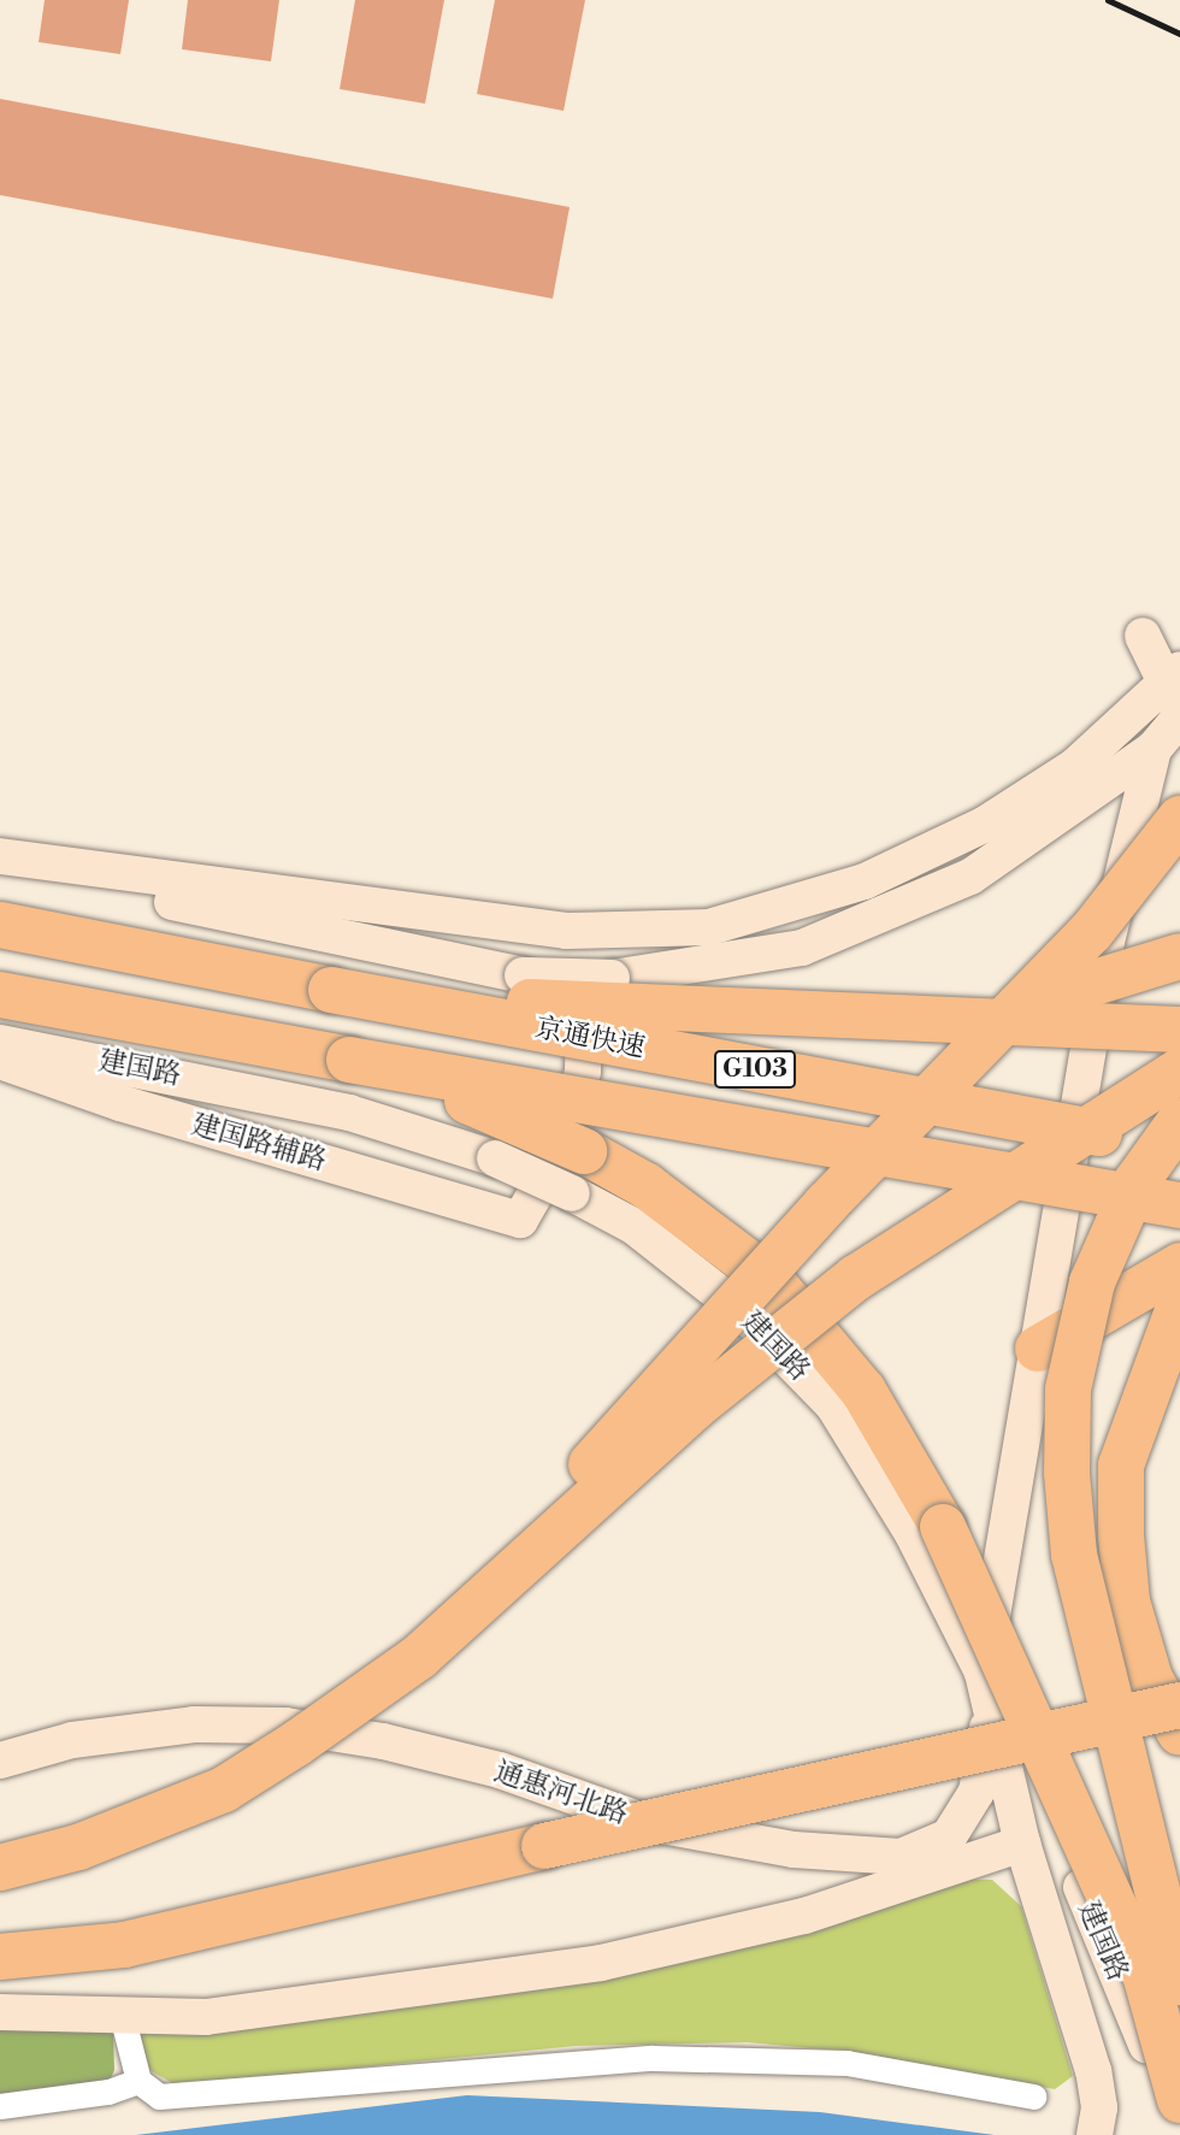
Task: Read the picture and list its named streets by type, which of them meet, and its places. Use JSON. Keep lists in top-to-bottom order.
{
  "streets": {
    "highway": ["京通快速", "G103"],
    "street": ["建国路", "建国路辅路", "通惠河北路"]
  },
  "crossings": [
    ["建国路", "通惠河北路"]
  ]
}
